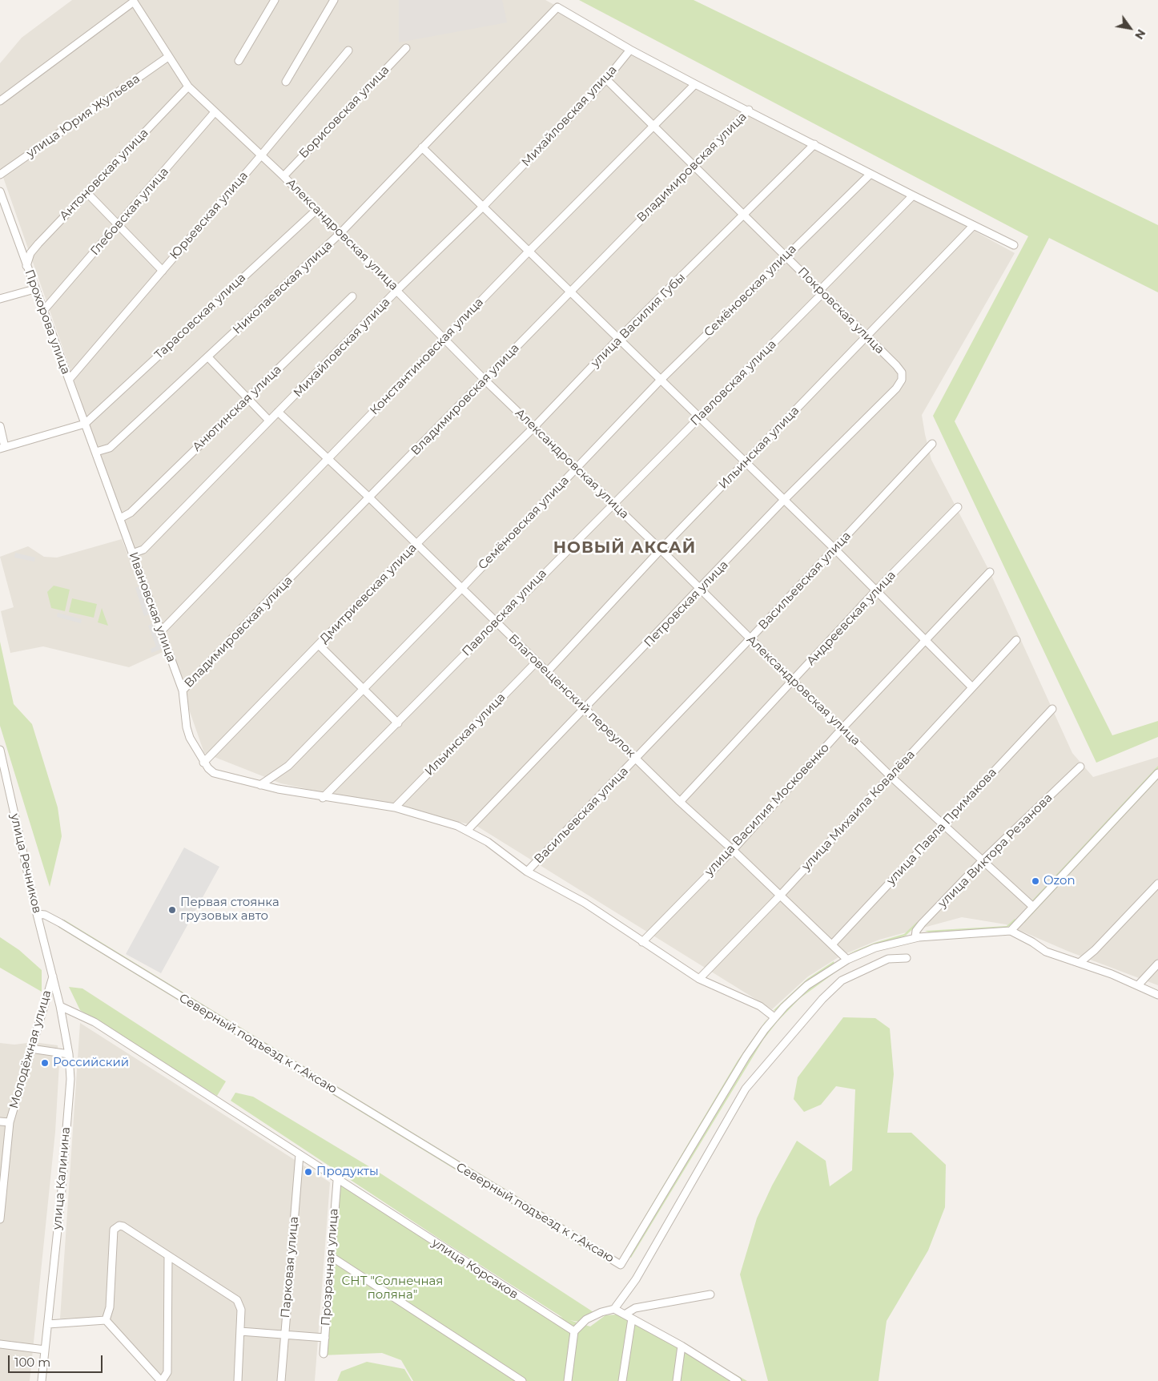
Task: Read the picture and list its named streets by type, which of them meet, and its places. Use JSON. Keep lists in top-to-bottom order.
{
  "streets": {
    "street": [
      "Борисовская улица",
      "улица Юрия Жульева",
      "Михайловская улица",
      "Владимировская улица",
      "Антоновская улица",
      "Глебовская улица",
      "Юрьевская улица",
      "Александровская улица",
      "Николаевская улица",
      "Семёновская улица",
      "Покровская улица",
      "Тарасовская улица",
      "улица Василия Губы",
      "Прохорова улица",
      "Константиновская улица",
      "Павловская улица",
      "Анютинская улица",
      "Ильинская улица",
      "Васильевская улица",
      "Дмитриевская улица",
      "Петровская улица",
      "Ивановская улица",
      "Андреевская улица",
      "Благовещенский переулок",
      "улица Василия Московенко",
      "улица Михаила Ковалёва",
      "улица Павла Примакова",
      "улица Виктора Резанова",
      "улица Речников",
      "Северный подъезд к г.Аксаю",
      "Молодёжная улица",
      "улица Калинина",
      "Парковая улица",
      "Прозрачная улица",
      "улица Корсаков"
    ]
  },
  "crossings": [
    ["Борисовская улица", "Александровская улица"],
    ["Михайловская улица", "Александровская улица"],
    ["Михайловская улица", "Николаевская улица"],
    ["Михайловская улица", "Покровская улица"],
    ["Михайловская улица", "Ивановская улица"],
    ["Михайловская улица", "Благовещенский переулок"],
    ["Владимировская улица", "Александровская улица"],
    ["Владимировская улица", "Покровская улица"],
    ["Владимировская улица", "Ивановская улица"],
    ["Владимировская улица", "Благовещенский переулок"],
    ["Антоновская улица", "Александровская улица"],
    ["Антоновская улица", "Прохорова улица"],
    ["Глебовская улица", "Александровская улица"],
    ["Глебовская улица", "Прохорова улица"],
    ["Юрьевская улица", "Александровская улица"],
    ["Юрьевская улица", "Прохорова улица"],
    ["Александровская улица", "Николаевская улица"],
    ["Александровская улица", "Семёновская улица"],
    ["Александровская улица", "Тарасовская улица"],
    ["Александровская улица", "улица Василия Губы"],
    ["Александровская улица", "Константиновская улица"],
    ["Александровская улица", "Павловская улица"],
    ["Александровская улица", "Ильинская улица"],
    ["Александровская улица", "Васильевская улица"],
    ["Александровская улица", "Дмитриевская улица"],
    ["Александровская улица", "Петровская улица"],
    ["Александровская улица", "Андреевская улица"],
    ["Александровская улица", "улица Василия Московенко"],
    ["Александровская улица", "улица Михаила Ковалёва"],
    ["Александровская улица", "улица Павла Примакова"],
    ["Александровская улица", "улица Виктора Резанова"],
    ["Николаевская улица", "Прохорова улица"],
    ["Николаевская улица", "Ивановская улица"],
    ["Семёновская улица", "Покровская улица"],
    ["Семёновская улица", "Благовещенский переулок"],
    ["Покровская улица", "улица Василия Губы"],
    ["Покровская улица", "Константиновская улица"],
    ["Покровская улица", "Павловская улица"],
    ["Покровская улица", "Ильинская улица"],
    ["Покровская улица", "Петровская улица"],
    ["Тарасовская улица", "Прохорова улица"],
    ["улица Василия Губы", "Дмитриевская улица"],
    ["Прохорова улица", "Ивановская улица"],
    ["Константиновская улица", "Ивановская улица"],
    ["Константиновская улица", "Благовещенский переулок"],
    ["Павловская улица", "Благовещенский переулок"],
    ["Анютинская улица", "Ивановская улица"],
    ["Ильинская улица", "Благовещенский переулок"],
    ["Васильевская улица", "Благовещенский переулок"],
    ["Дмитриевская улица", "Ивановская улица"],
    ["Дмитриевская улица", "Благовещенский переулок"],
    ["Петровская улица", "Благовещенский переулок"],
    ["Андреевская улица", "Благовещенский переулок"],
    ["Благовещенский переулок", "улица Василия Московенко"],
    ["Благовещенский переулок", "улица Михаила Ковалёва"],
    ["Благовещенский переулок", "улица Павла Примакова"],
    ["Благовещенский переулок", "Северный подъезд к г.Аксаю"],
    ["улица Виктора Резанова", "Северный подъезд к г.Аксаю"],
    ["улица Речников", "Северный подъезд к г.Аксаю"],
    ["улица Речников", "Молодёжная улица"],
    ["улица Речников", "улица Калинина"],
    ["Молодёжная улица", "улица Калинина"],
    ["улица Калинина", "улица Корсаков"],
    ["Парковая улица", "улица Корсаков"],
    ["Прозрачная улица", "улица Корсаков"]
  ],
  "districts": ["НОВЫЙ АКСАЙ"],
  "parks": ["СНТ \"Солнечная поляна\""],
  "places": [
    "Ozon",
    "Первая стоянка грузовых авто",
    "Российский",
    "Продукты"
  ],
  "scale_bar": "100 m",
  "north": "bottom right"
}
